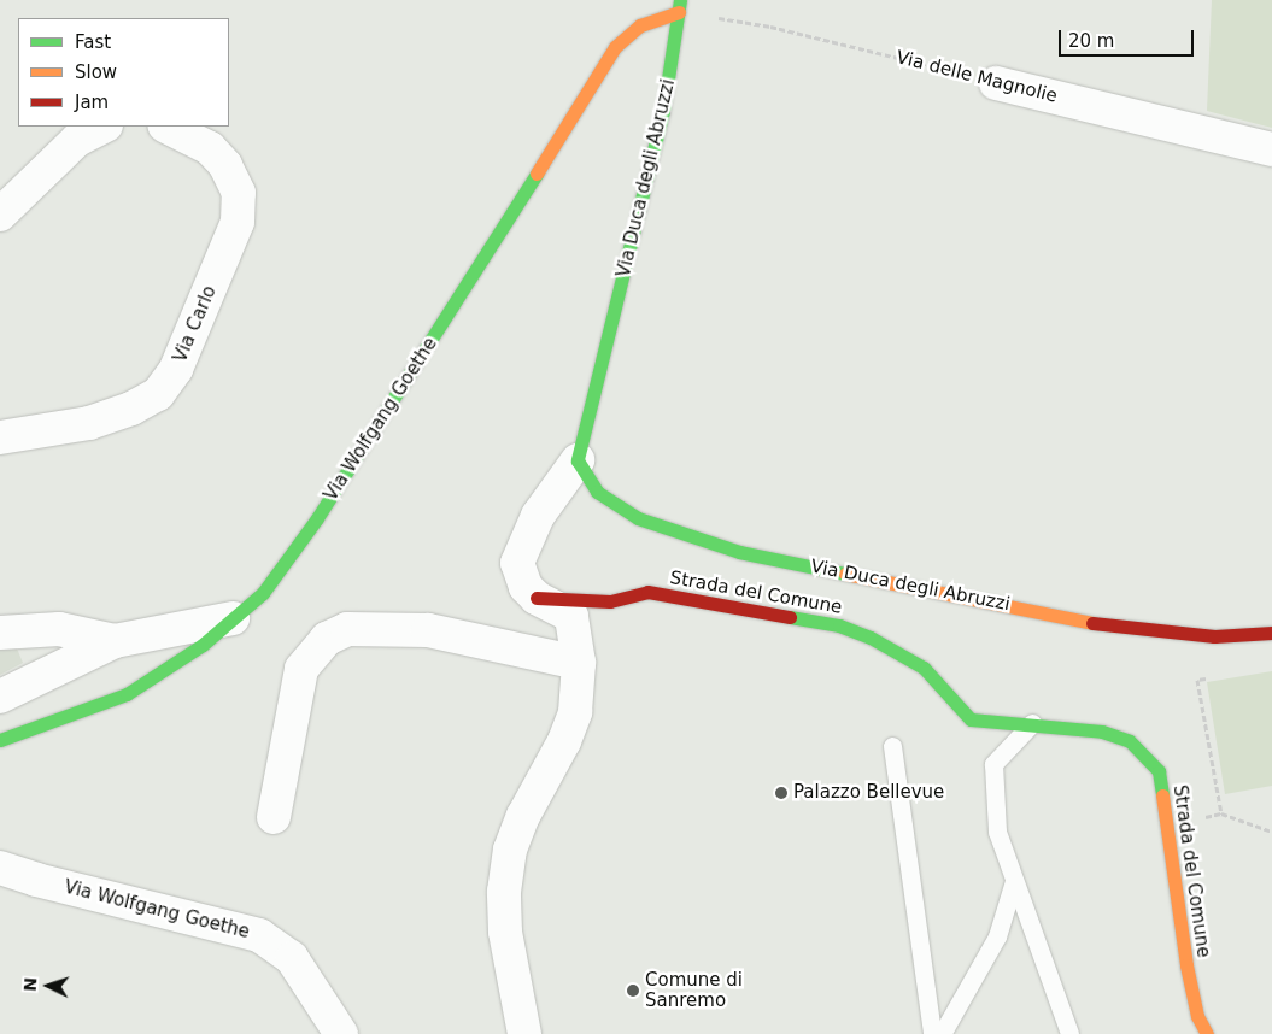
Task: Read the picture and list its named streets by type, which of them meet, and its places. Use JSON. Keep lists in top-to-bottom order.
{
  "streets": {
    "street": [
      "Via delle Magnolie",
      "Via Duca degli Abruzzi",
      "Via Carlo",
      "Via Wolfgang Goethe",
      "Strada del Comune"
    ]
  },
  "crossings": [
    ["Via delle Magnolie", "Via Duca degli Abruzzi"],
    ["Via delle Magnolie", "Via Wolfgang Goethe"],
    ["Via Duca degli Abruzzi", "Via Wolfgang Goethe"],
    ["Via Duca degli Abruzzi", "Strada del Comune"]
  ],
  "places": ["Palazzo Bellevue", "Comune di Sanremo"],
  "legend": ["Fast", "Slow", "Jam"],
  "scale_bar": "20 m",
  "north": "left"
}
